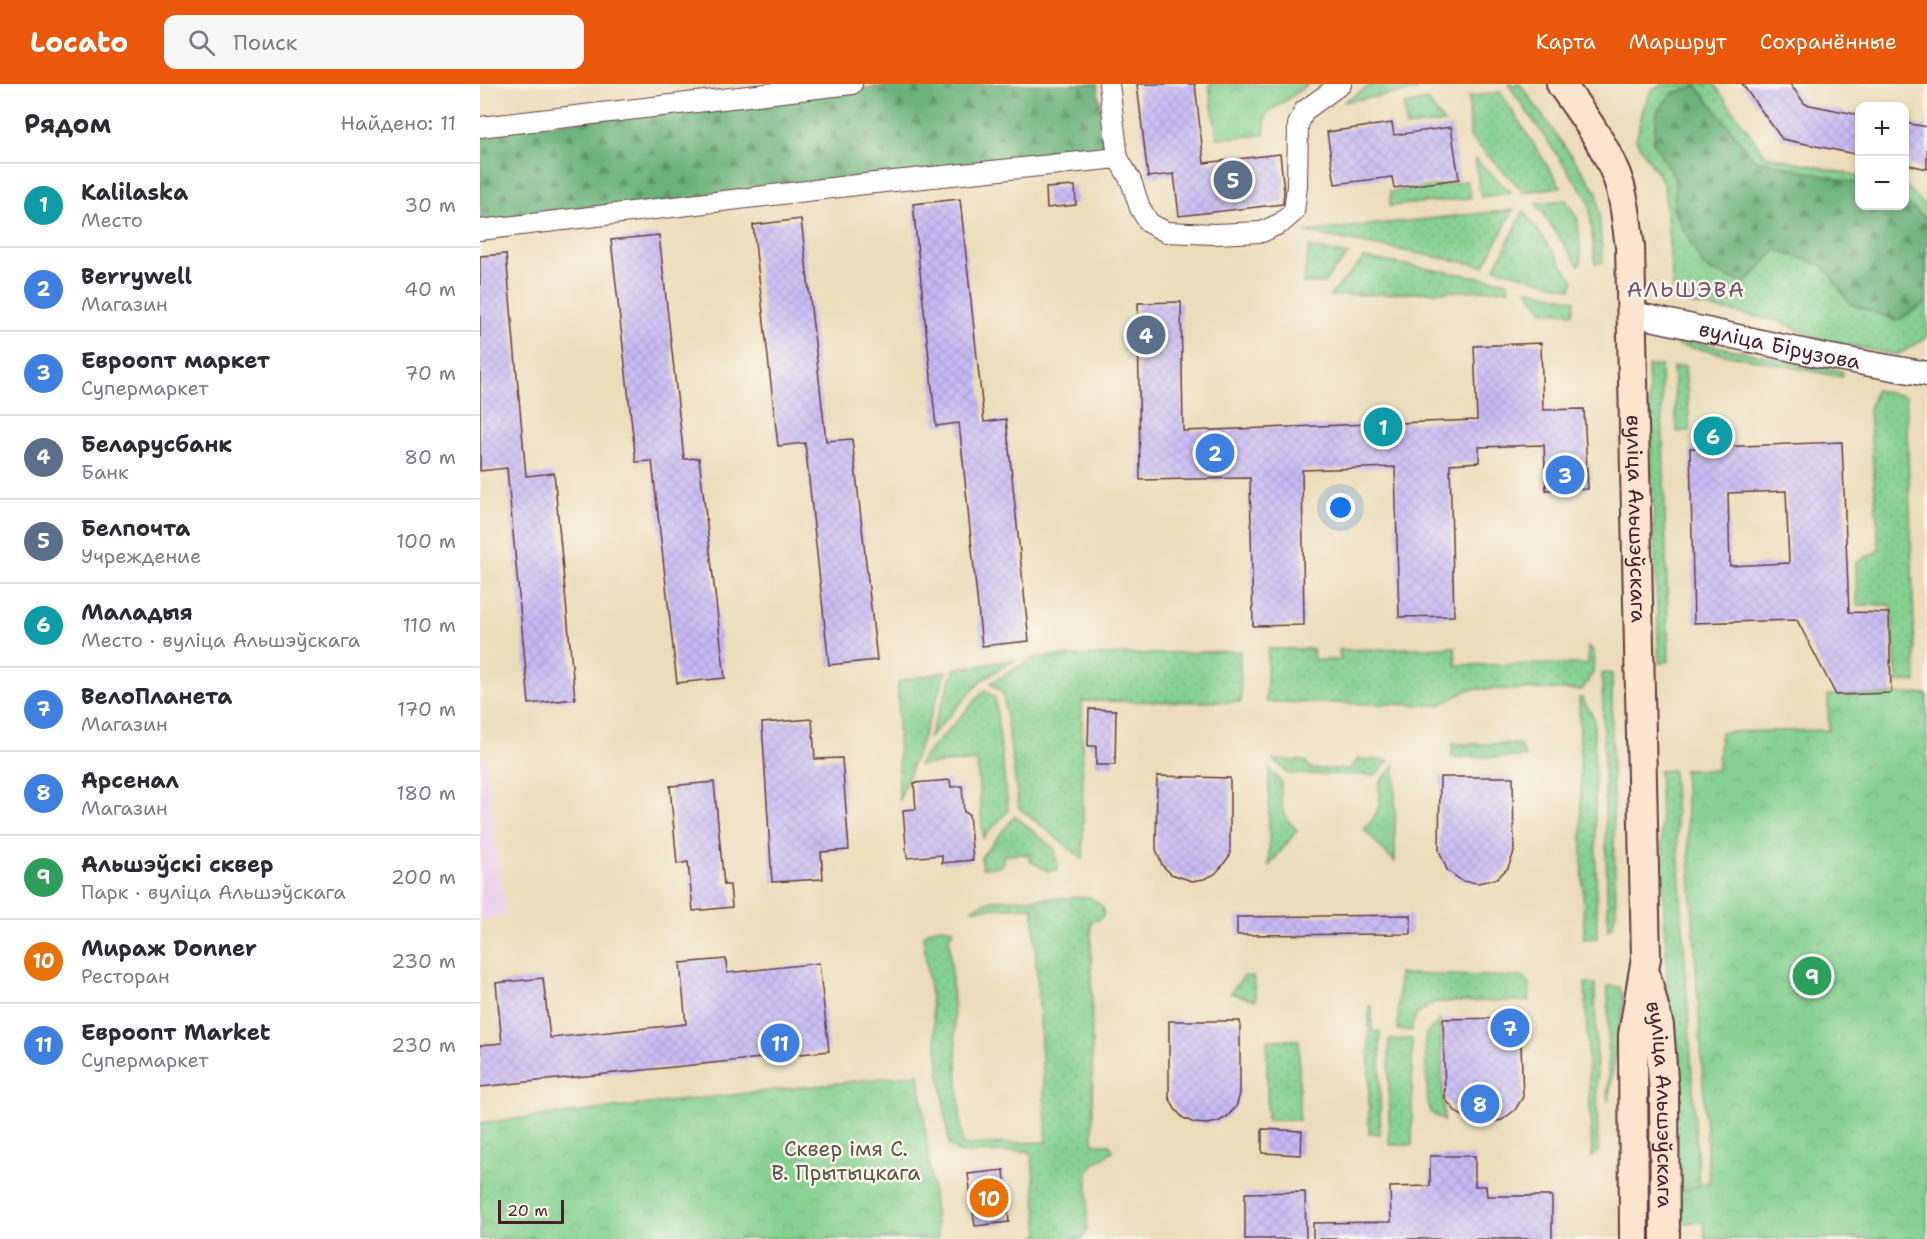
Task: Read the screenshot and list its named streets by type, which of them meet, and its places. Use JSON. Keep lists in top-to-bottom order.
{
  "streets": {
    "main road": ["вуліца Альшэўскага"],
    "street": ["вуліца Бірузова"]
  },
  "crossings": [
    ["вуліца Бірузова", "вуліца Альшэўскага"]
  ],
  "districts": ["АЛЬШЭВА"],
  "parks": ["Сквер імя С. В. Прытыцкага"],
  "scale_bar": "20 m",
  "page": {
    "header": "Locato",
    "search": "Поиск",
    "nav": ["Карта", "Маршрут", "Сохранённые"],
    "heading": ["Рядом", "Найдено: 11"],
    "map_buttons": ["+", "−"],
    "pins": [
      "5",
      "4",
      "1",
      "6",
      "2",
      "3",
      "9",
      "7",
      "11",
      "8",
      "10"
    ],
    "list": [
      {
        "mark": "1",
        "name": "Kalilaska",
        "note": "Место",
        "value": "30 m"
      },
      {
        "mark": "2",
        "name": "Berrywell",
        "note": "Магазин",
        "value": "40 m"
      },
      {
        "mark": "3",
        "name": "Евроопт маркет",
        "note": "Супермаркет",
        "value": "70 m"
      },
      {
        "mark": "4",
        "name": "Беларусбанк",
        "note": "Банк",
        "value": "80 m"
      },
      {
        "mark": "5",
        "name": "Белпочта",
        "note": "Учреждение",
        "value": "100 m"
      },
      {
        "mark": "6",
        "name": "Маладыя",
        "note": "Место · вуліца Альшэўскага",
        "value": "110 m"
      },
      {
        "mark": "7",
        "name": "ВелоПланета",
        "note": "Магазин",
        "value": "170 m"
      },
      {
        "mark": "8",
        "name": "Арсенал",
        "note": "Магазин",
        "value": "180 m"
      },
      {
        "mark": "9",
        "name": "Альшэўскі сквер",
        "note": "Парк · вуліца Альшэўскага",
        "value": "200 m"
      },
      {
        "mark": "10",
        "name": "Мираж Donner",
        "note": "Ресторан",
        "value": "230 m"
      },
      {
        "mark": "11",
        "name": "Евроопт Market",
        "note": "Супермаркет",
        "value": "230 m"
      }
    ],
    "scale": "20 m"
  }
}
